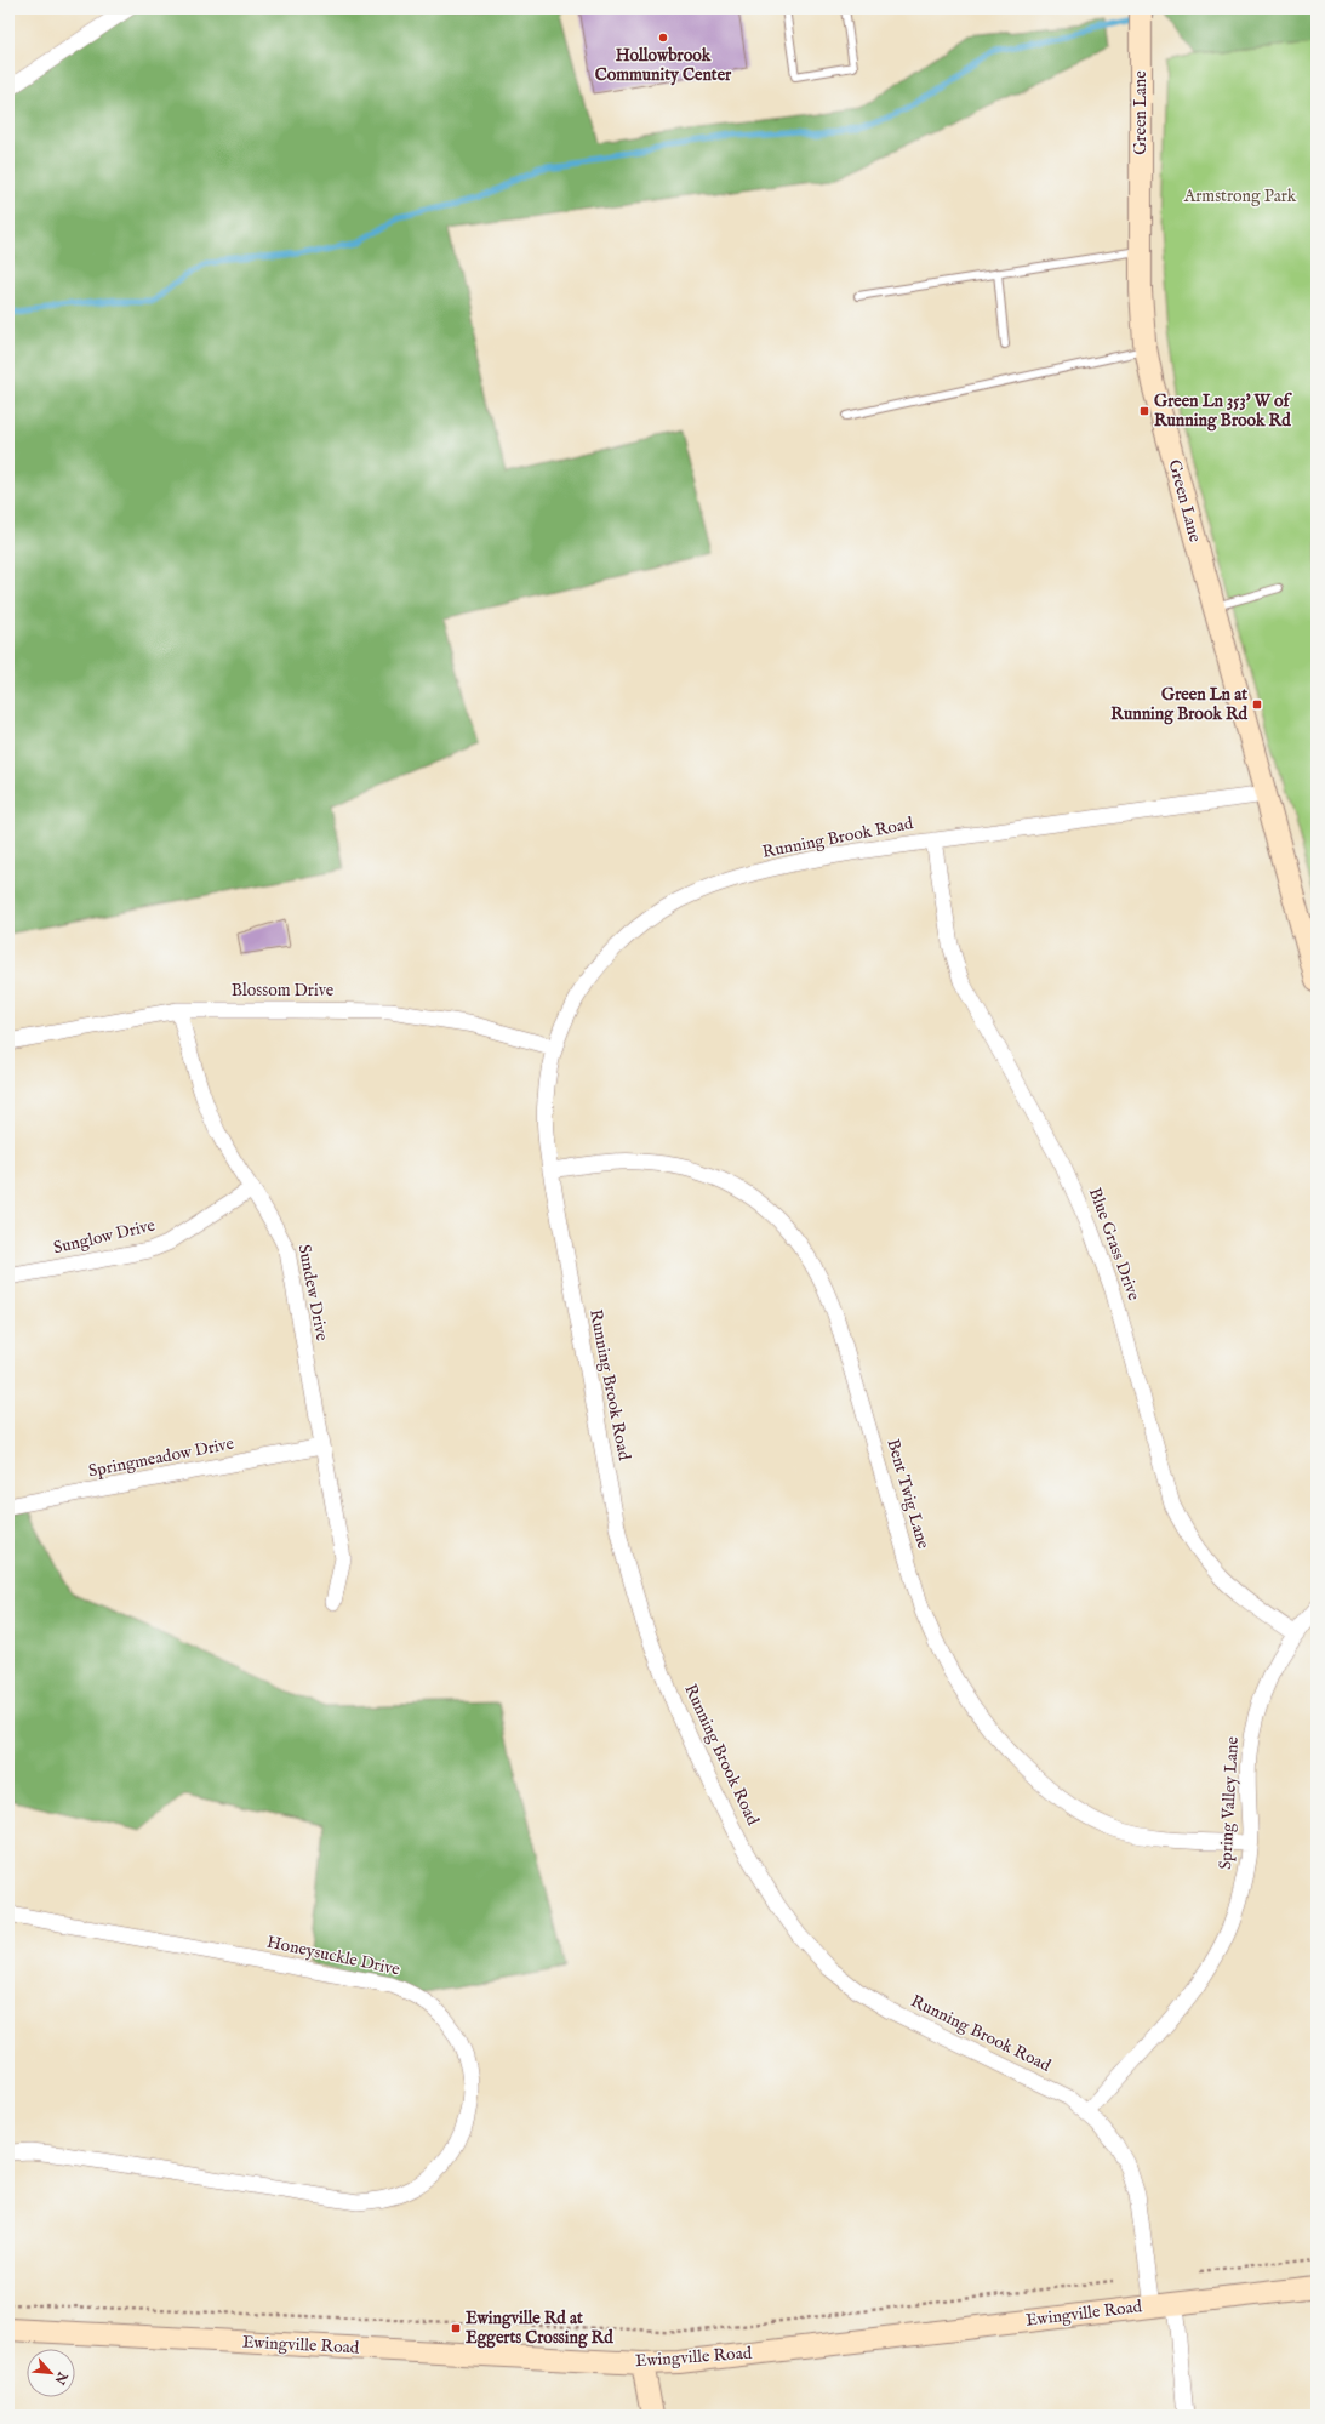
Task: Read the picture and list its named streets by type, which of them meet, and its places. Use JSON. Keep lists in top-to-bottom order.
{
  "streets": {
    "main road": ["Green Lane", "Ewingville Road"],
    "street": [
      "Running Brook Road",
      "Blossom Drive",
      "Sunglow Drive",
      "Blue Grass Drive",
      "Sundew Drive",
      "Springmeadow Drive",
      "Bent Twig Lane",
      "Spring Valley Lane",
      "Honeysuckle Drive"
    ]
  },
  "crossings": [
    ["Green Lane", "Running Brook Road"],
    ["Running Brook Road", "Blossom Drive"],
    ["Running Brook Road", "Blue Grass Drive"],
    ["Running Brook Road", "Bent Twig Lane"],
    ["Running Brook Road", "Spring Valley Lane"],
    ["Running Brook Road", "Ewingville Road"],
    ["Blossom Drive", "Sundew Drive"],
    ["Sunglow Drive", "Sundew Drive"],
    ["Blue Grass Drive", "Spring Valley Lane"],
    ["Sundew Drive", "Springmeadow Drive"],
    ["Bent Twig Lane", "Spring Valley Lane"]
  ],
  "parks": ["Armstrong Park"],
  "places": {
    "other": ["Hollowbrook Community Center"],
    "transit": ["Green Ln 353' W of Running Brook Rd", "Green Ln at Running Brook Rd", "Ewingville Rd at Eggerts Crossing Rd"]
  },
  "north": "bottom right"
}
